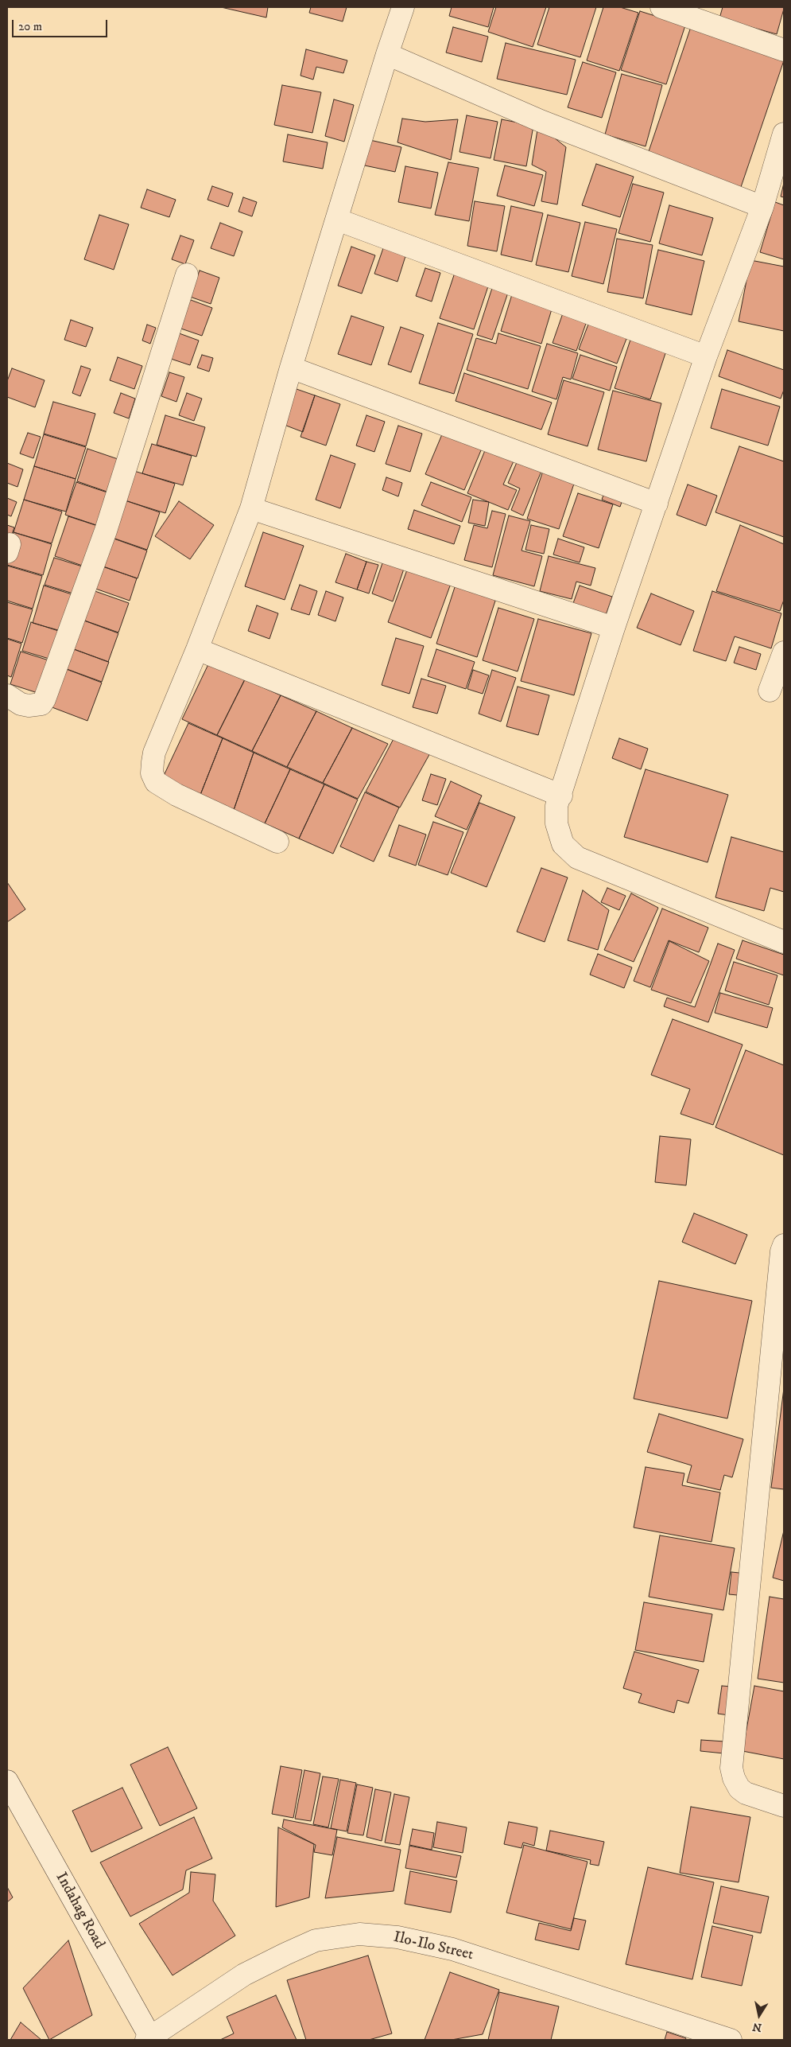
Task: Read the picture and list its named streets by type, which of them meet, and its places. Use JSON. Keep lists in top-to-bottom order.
{
  "streets": {
    "street": ["Indahag Road", "Ilo-Ilo Street"]
  },
  "crossings": [
    ["Indahag Road", "Ilo-Ilo Street"]
  ],
  "scale_bar": "20 m",
  "north": "bottom"
}
